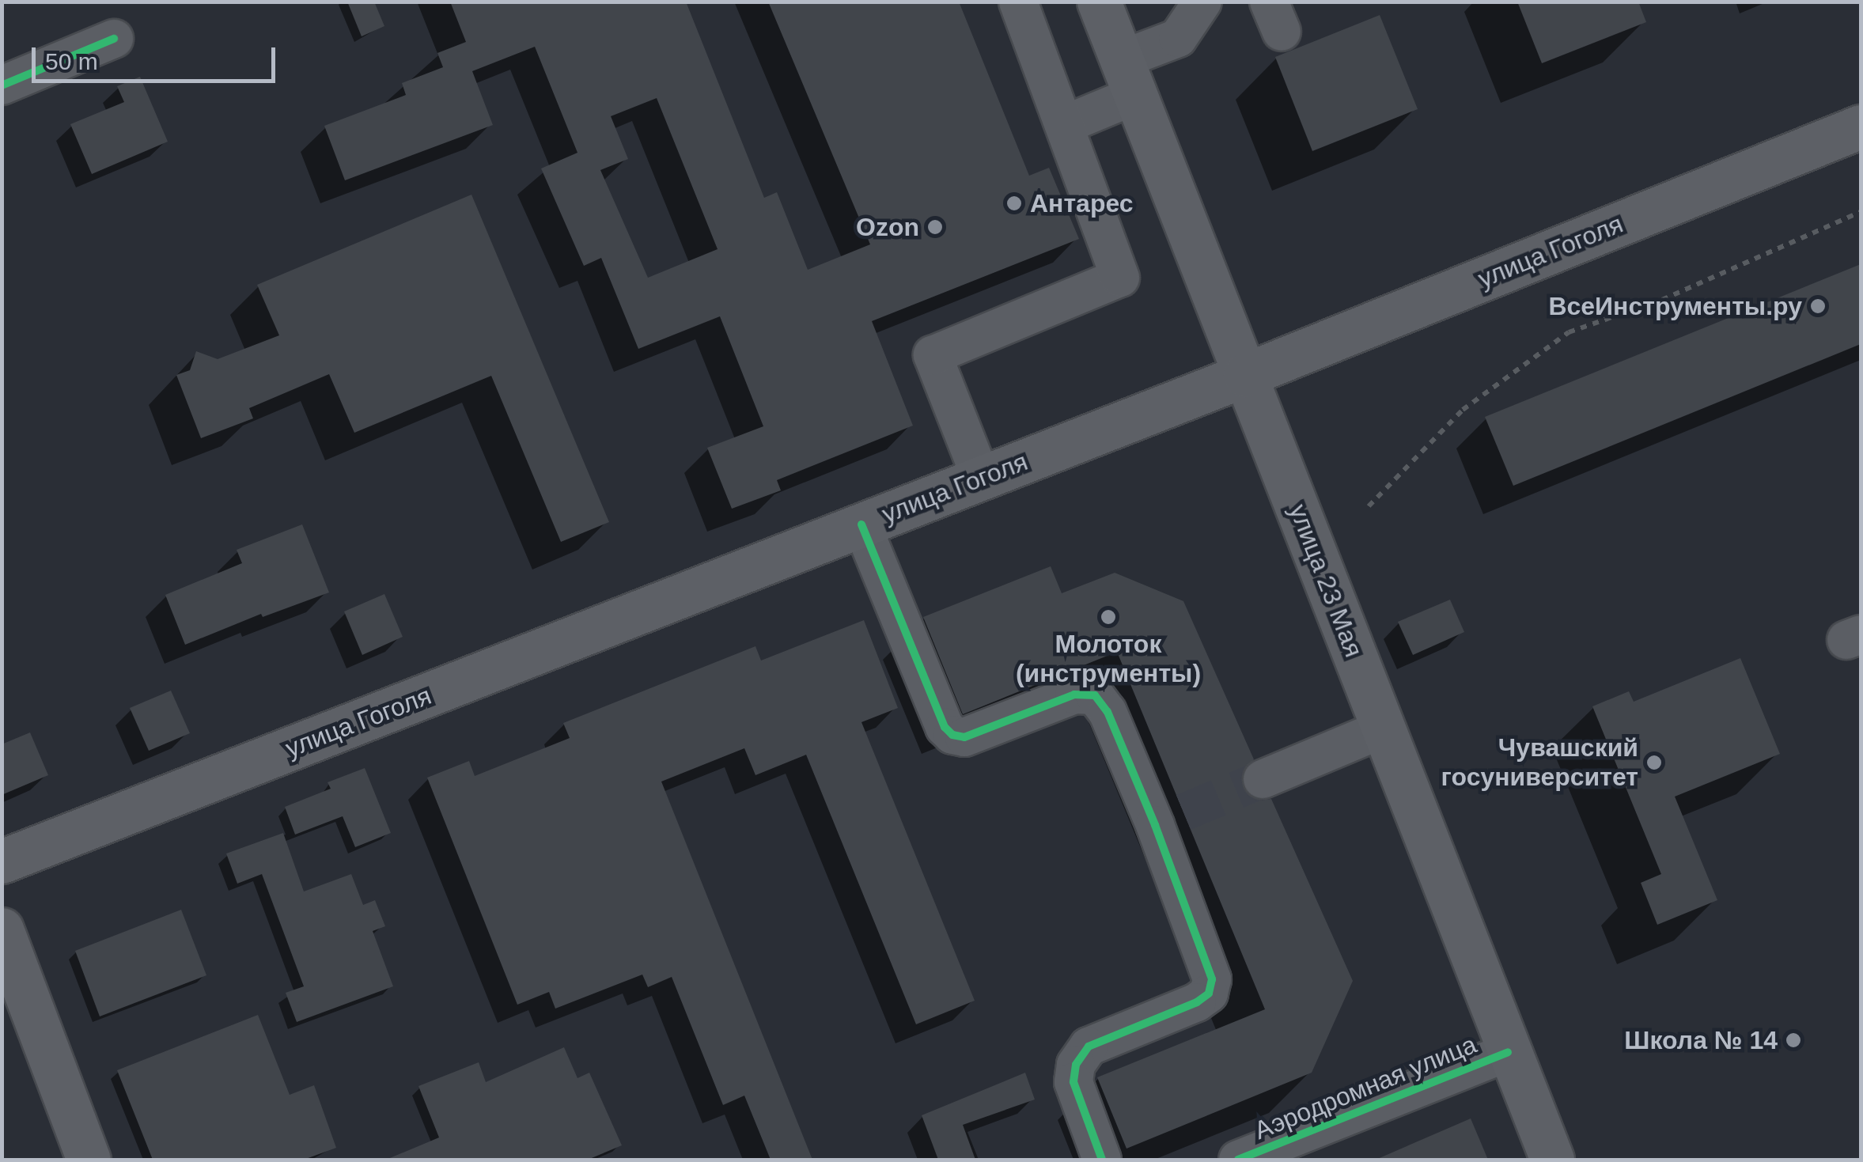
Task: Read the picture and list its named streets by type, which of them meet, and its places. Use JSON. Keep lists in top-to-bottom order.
{
  "streets": {
    "main road": ["улица Гоголя", "улица 23 Мая"],
    "street": ["Аэродромная улица"]
  },
  "crossings": [
    ["улица Гоголя", "улица 23 Мая"],
    ["улица 23 Мая", "Аэродромная улица"]
  ],
  "places": [
    "Антарес",
    "Ozon",
    "ВсеИнструменты.ру",
    "Молоток (инструменты)",
    "Чувашский госуниверситет",
    "Школа № 14"
  ],
  "scale_bar": "50 m"
}
